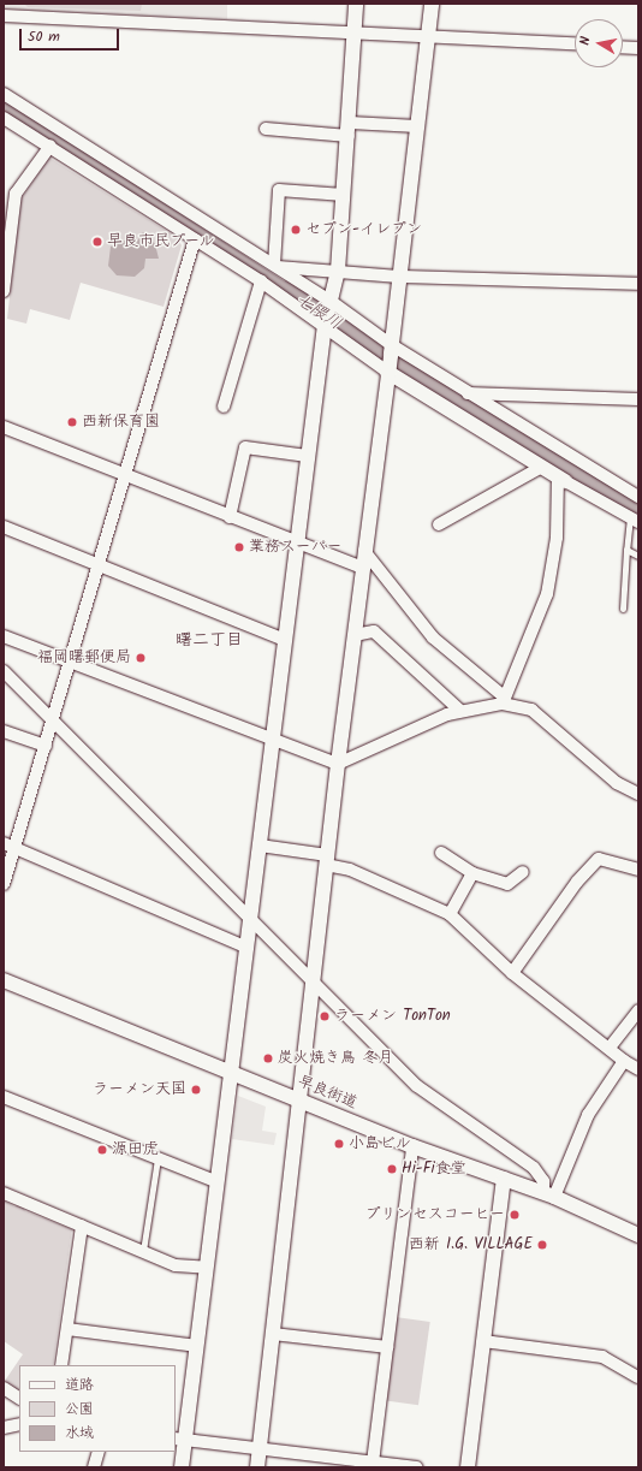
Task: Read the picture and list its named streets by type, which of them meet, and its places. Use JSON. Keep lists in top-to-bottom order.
{
  "streets": {
    "street": ["早良街道"]
  },
  "districts": ["曙二丁目"],
  "water": ["七隈川"],
  "places": [
    "セブン-イレブン",
    "早良市民プール",
    "西新保育園",
    "業務スーパー",
    "福岡曙郵便局",
    "ラーメン TonTon",
    "炭火焼き鳥 冬月",
    "ラーメン天国",
    "小島ビル",
    "源田虎",
    "Hi-Fi食堂",
    "プリンセスコーヒー",
    "西新 I.G. VILLAGE"
  ],
  "legend": ["道路", "公園", "水域"],
  "scale_bar": "50 m",
  "north": "left"
}
